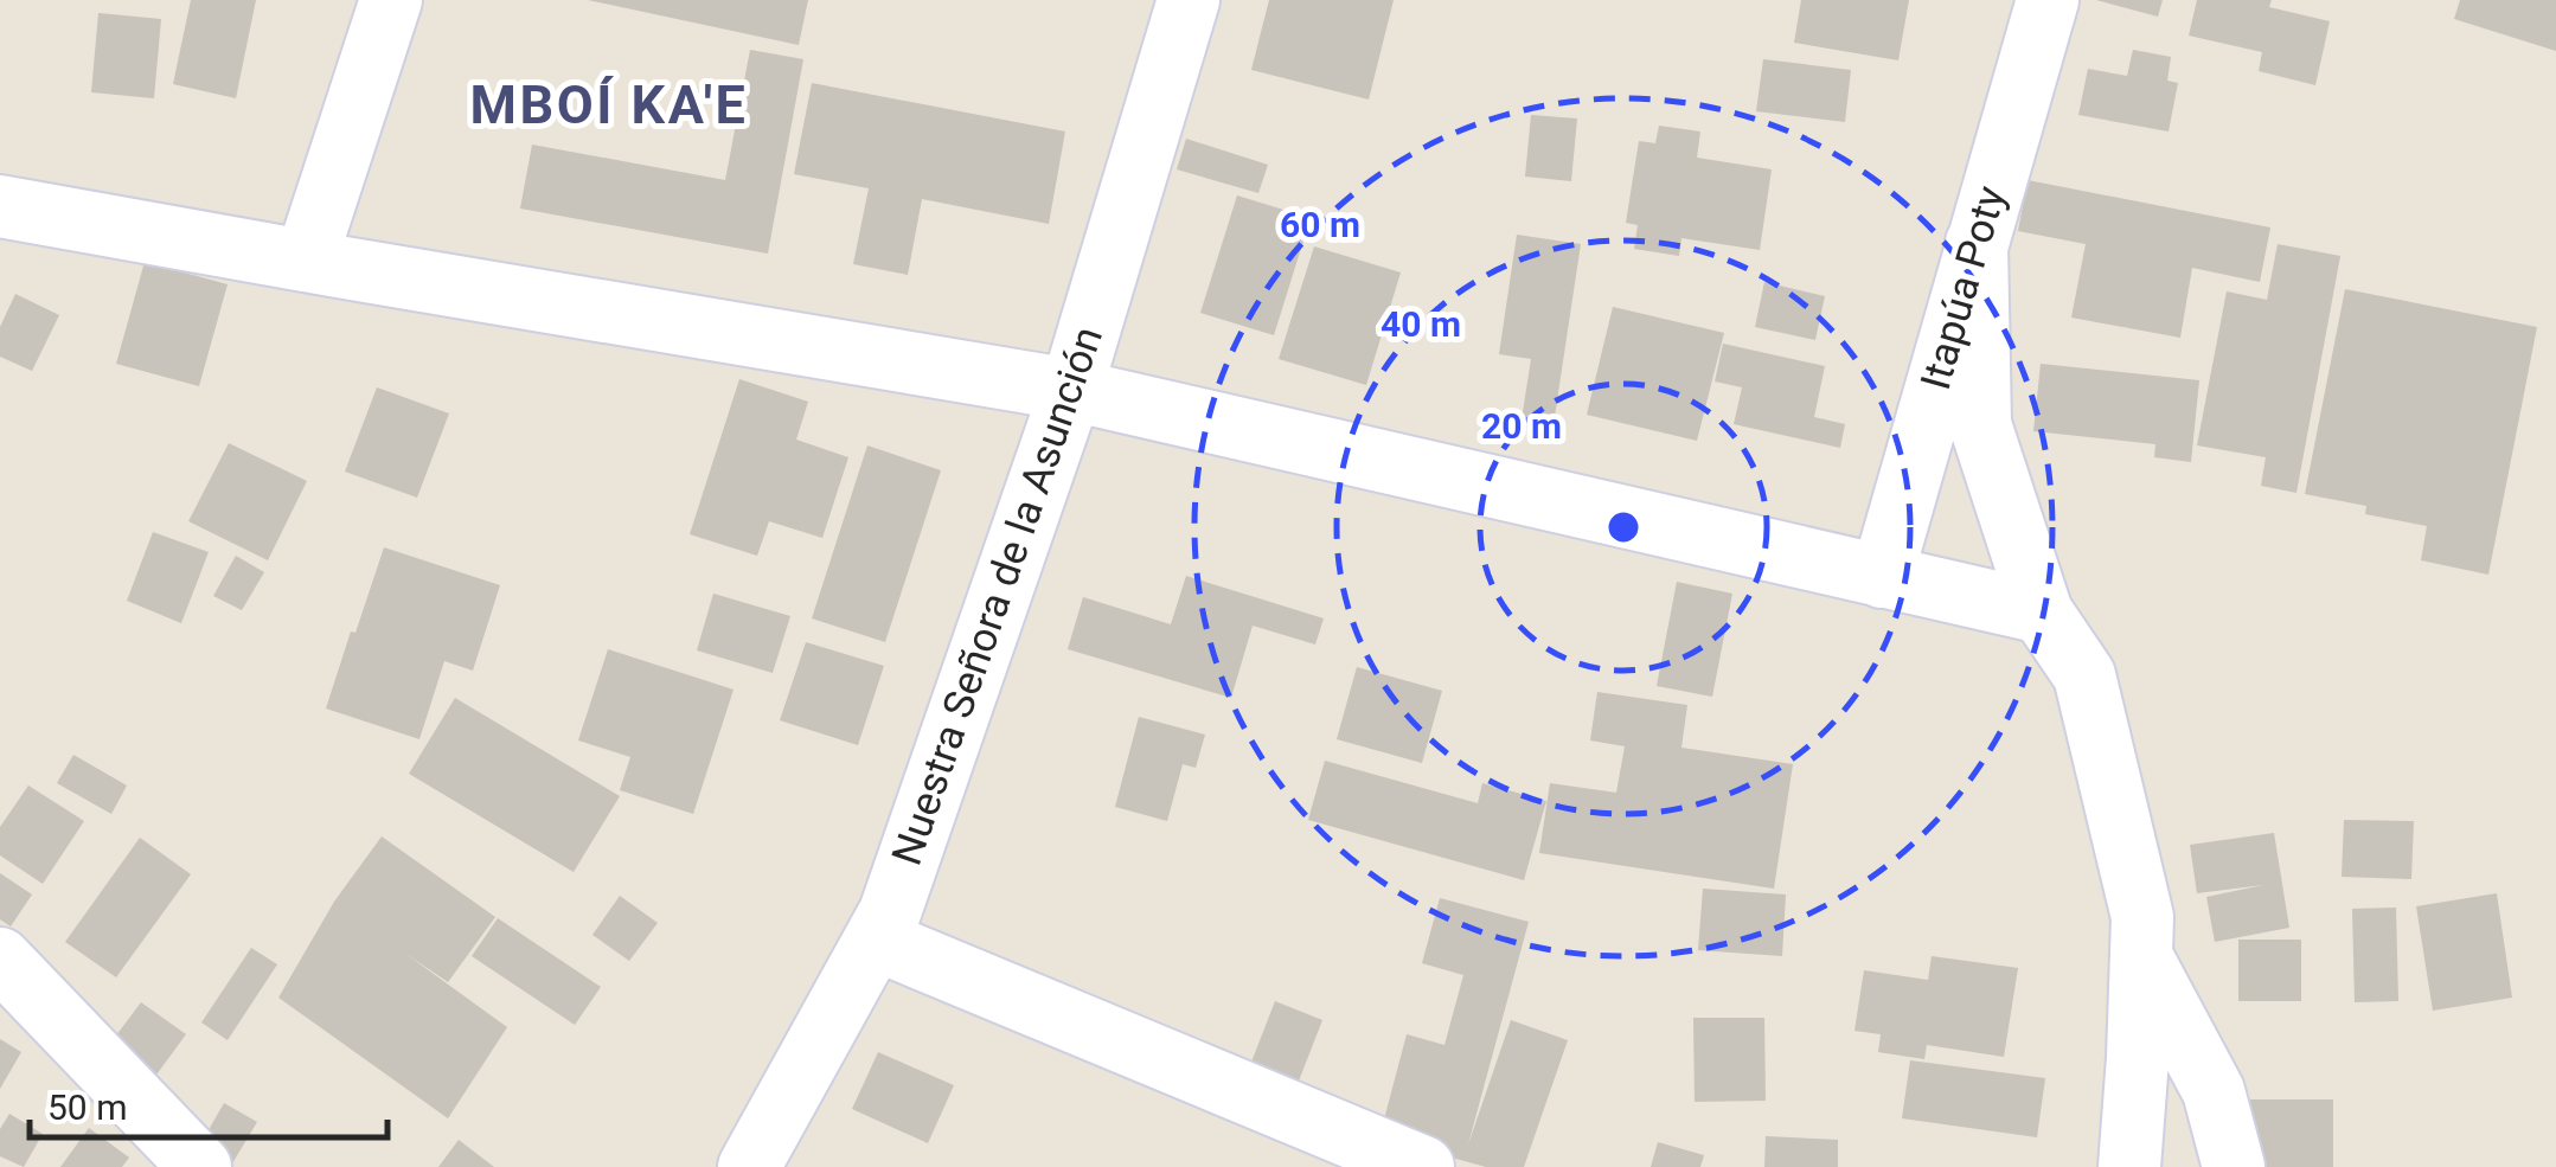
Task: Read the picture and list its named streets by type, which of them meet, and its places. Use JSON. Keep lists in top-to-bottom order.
{
  "streets": {
    "street": ["Itapúa Poty", "Nuestra Señora de la Asunción"]
  },
  "districts": ["MBOÍ KA'E"],
  "scale_bar": "50 m",
  "rings": ["60 m", "40 m", "20 m"]
}
